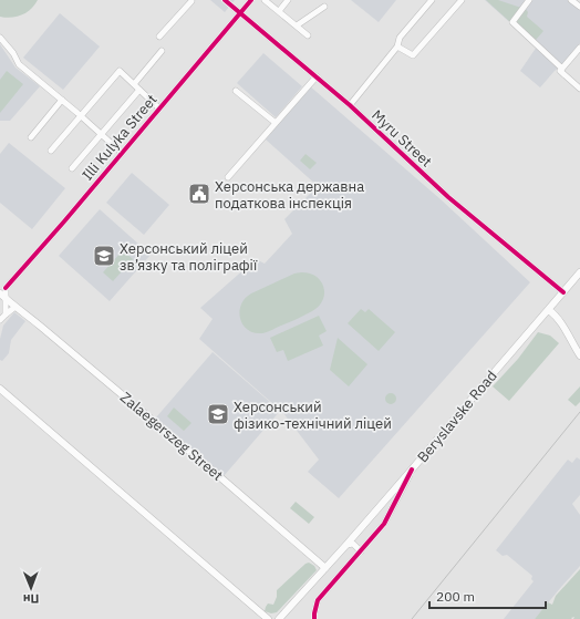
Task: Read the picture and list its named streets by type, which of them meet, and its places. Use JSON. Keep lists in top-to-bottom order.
{
  "streets": {
    "main road": ["Beryslavske Road", "Zalaegerszeg Street"],
    "street": ["Illi Kulyka Street", "Myru Street"]
  },
  "crossings": [
    ["Illi Kulyka Street", "Myru Street"],
    ["Myru Street", "Beryslavske Road"],
    ["Beryslavske Road", "Zalaegerszeg Street"]
  ],
  "places": {
    "public building": ["Херсонська державна податкова інспекція"],
    "school or university": ["Херсонський ліцей зв’язку та поліграфії", "Херсонський фізико-технічний ліцей"]
  },
  "scale_bar": "200 m",
  "north": "bottom"
}
